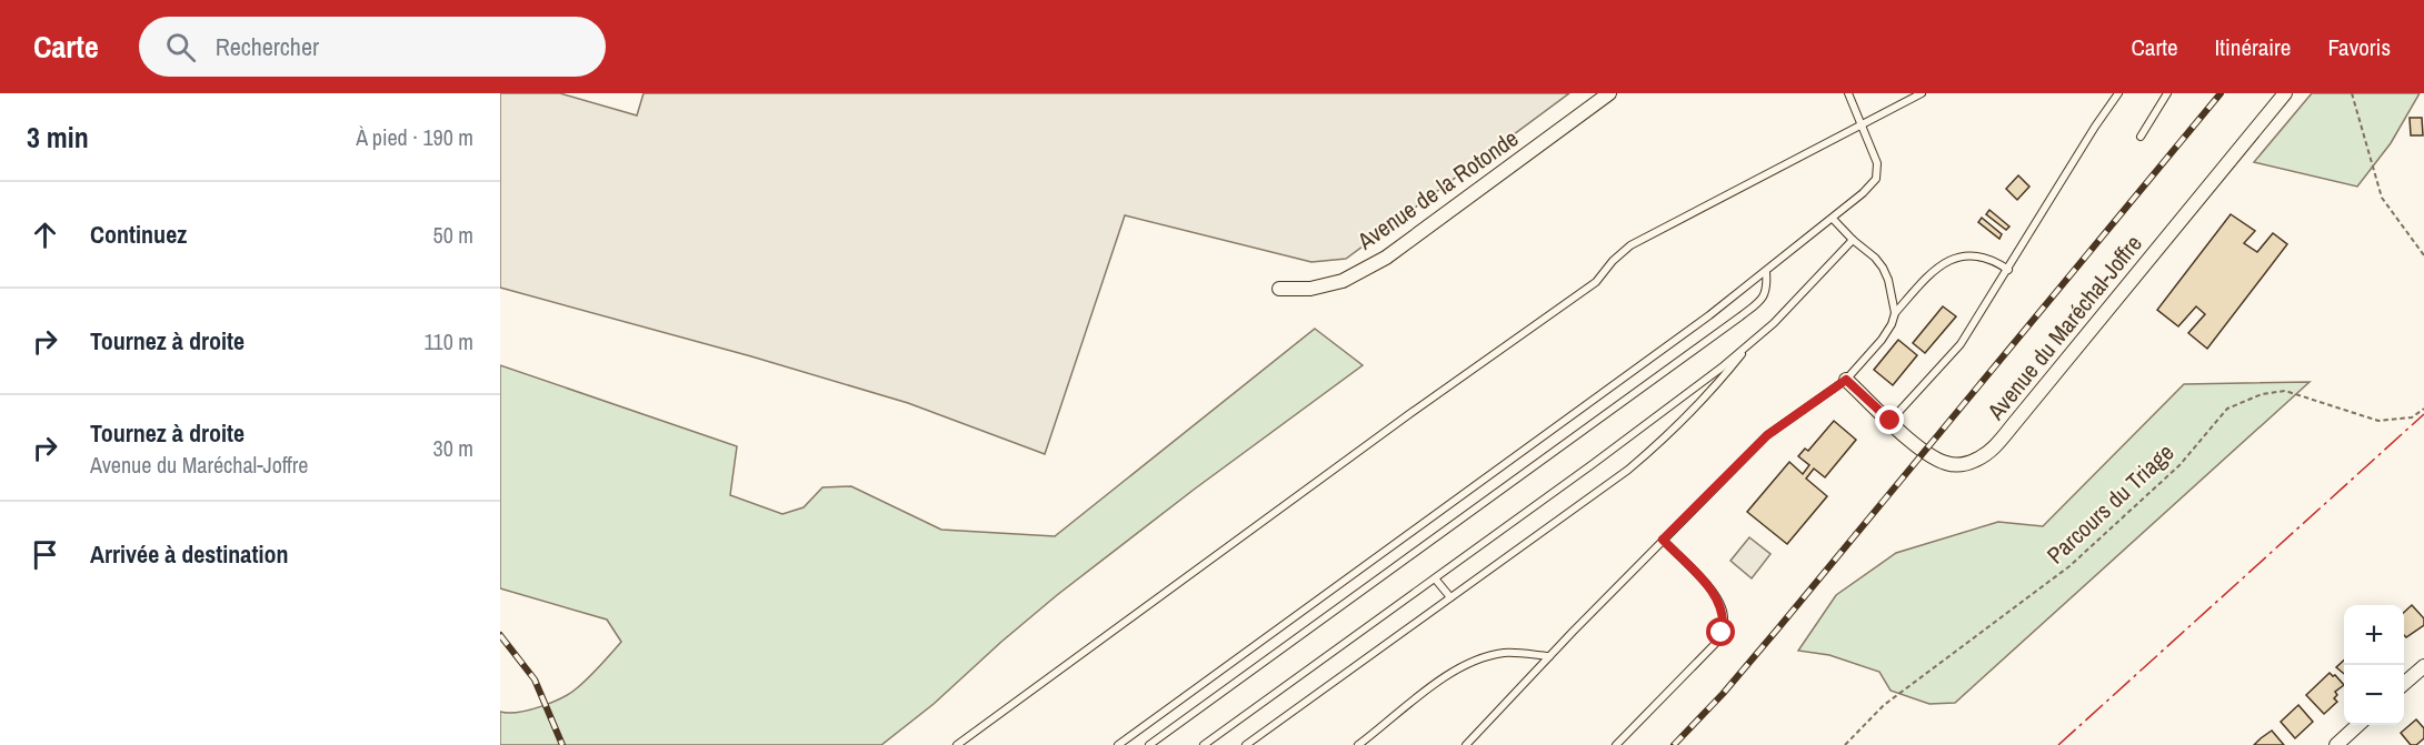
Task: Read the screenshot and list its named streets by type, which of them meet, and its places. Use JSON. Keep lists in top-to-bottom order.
{
  "streets": {
    "street": ["Avenue de la Rotonde", "Avenue du Maréchal-Joffre"],
    "path": ["Parcours du Triage"]
  },
  "page": {
    "header": "Carte",
    "search": "Rechercher",
    "nav": ["Carte", "Itinéraire", "Favoris"],
    "heading": ["3 min", "À pied · 190 m"],
    "list": [
      ["Continuez", "50 m"],
      ["Tournez à droite", "110 m"],
      ["Tournez à droite", "Avenue du Maréchal-Joffre", "30 m"],
      "Arrivée à destination"
    ],
    "map_buttons": ["+", "−"]
  }
}
